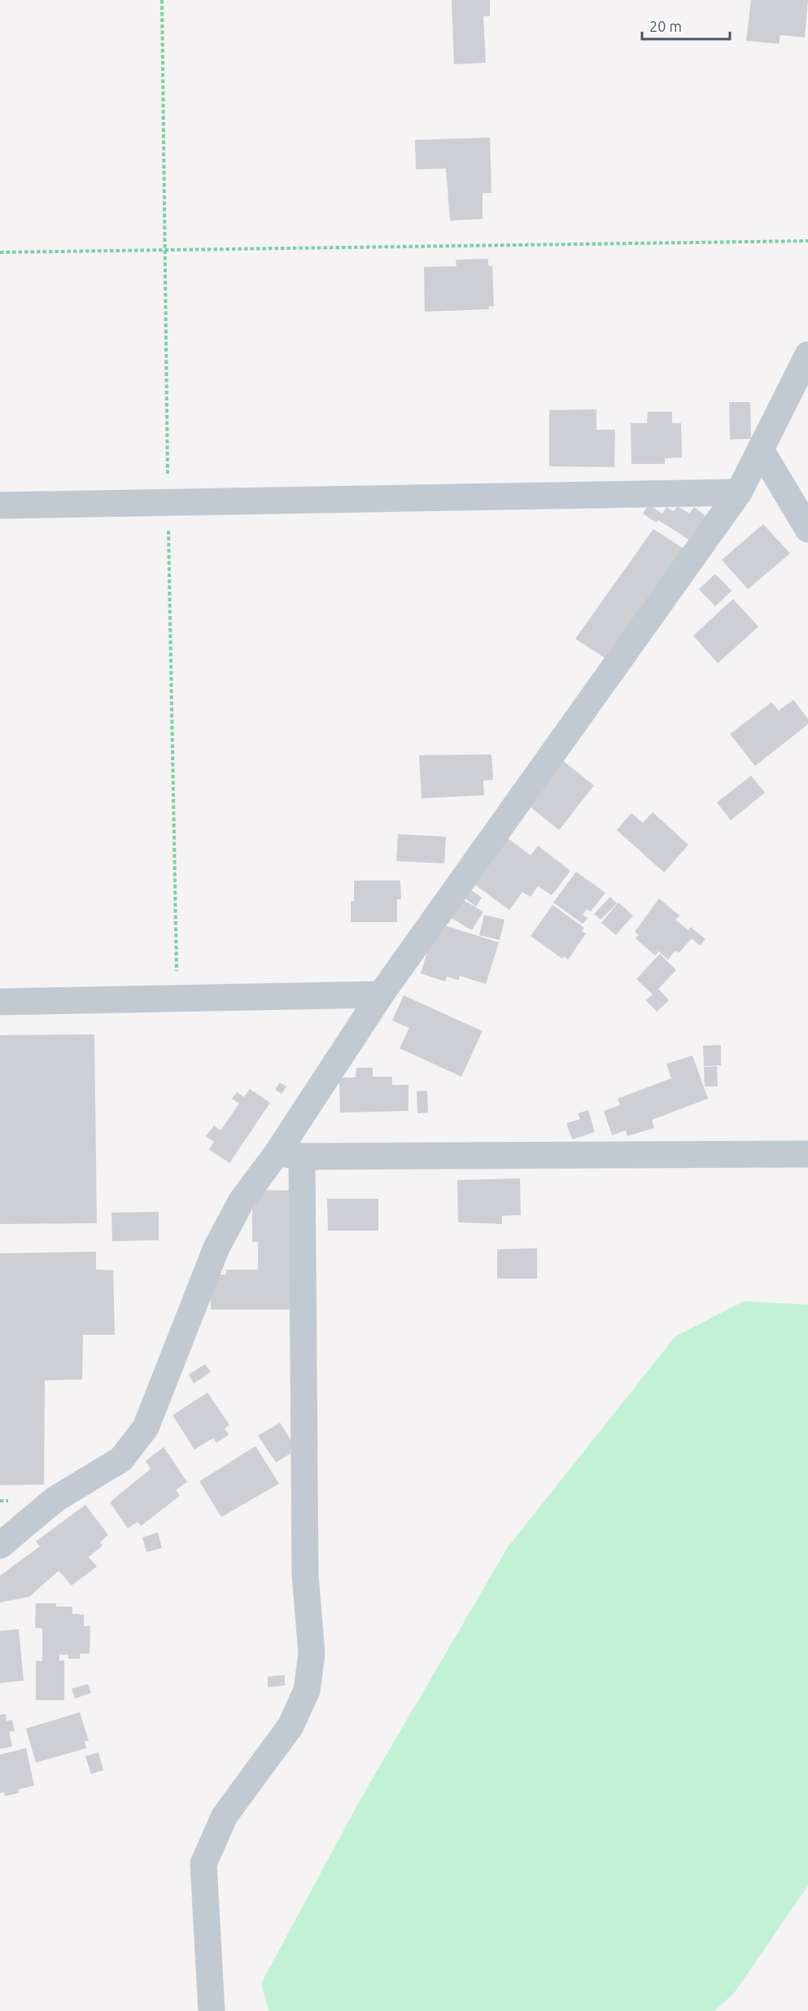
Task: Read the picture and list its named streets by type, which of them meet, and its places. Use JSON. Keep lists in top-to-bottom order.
{
  "scale_bar": "20 m"
}
